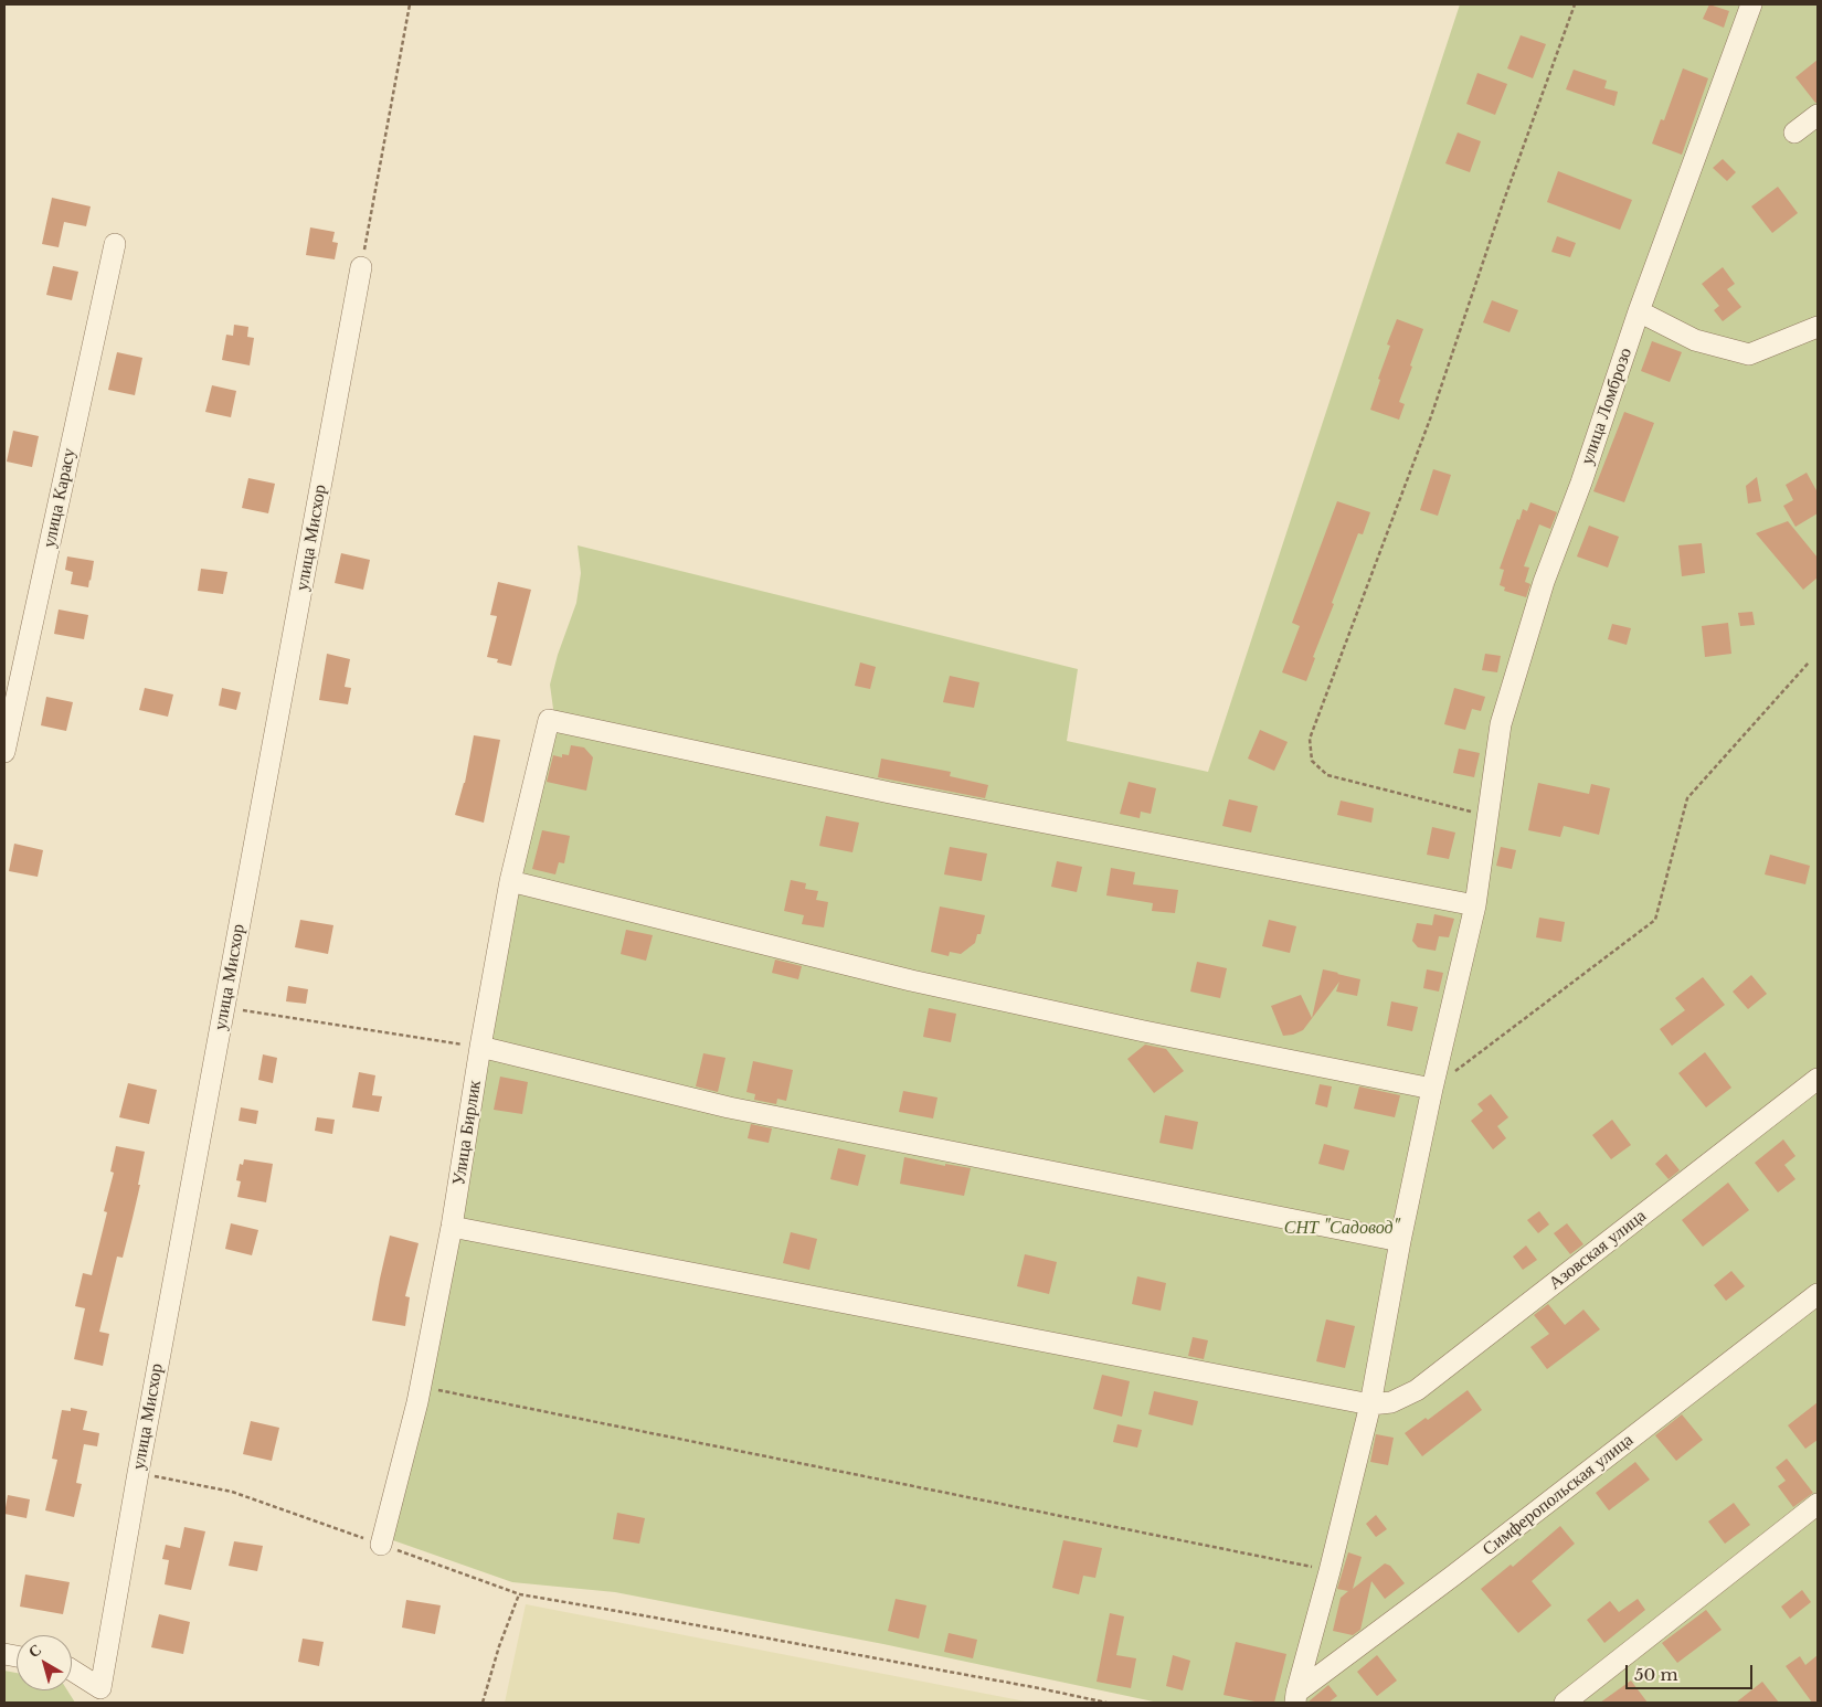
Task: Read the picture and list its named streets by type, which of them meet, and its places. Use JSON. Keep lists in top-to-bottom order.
{
  "streets": {
    "street": [
      "улица Ломброзо",
      "улица Карасу",
      "улица Мисхор",
      "Улица Бирлик",
      "Азовская улица",
      "Симферопольская улица"
    ]
  },
  "crossings": [
    ["улица Ломброзо", "Улица Бирлик"],
    ["улица Ломброзо", "Азовская улица"],
    ["улица Ломброзо", "Симферопольская улица"]
  ],
  "parks": ["СНТ \"Садовод\""],
  "scale_bar": "50 m",
  "north": "top left"
}
